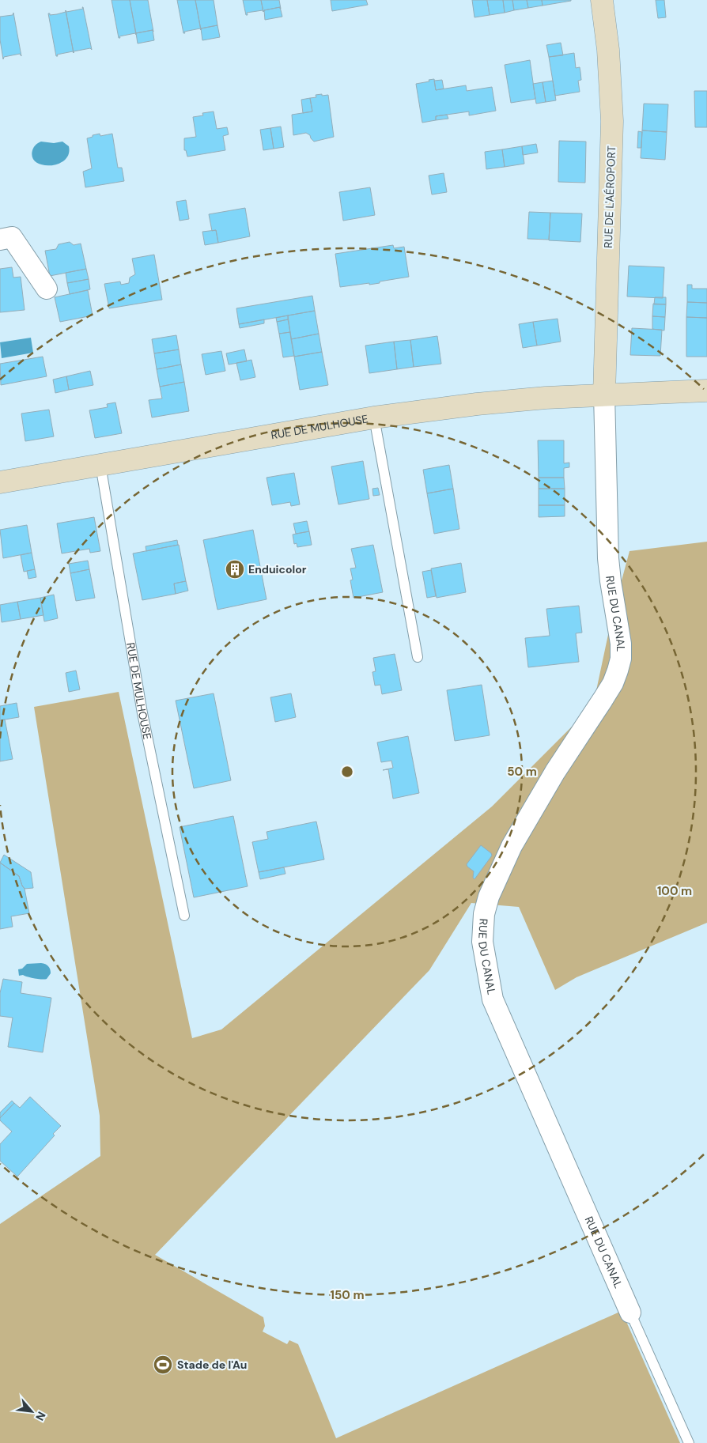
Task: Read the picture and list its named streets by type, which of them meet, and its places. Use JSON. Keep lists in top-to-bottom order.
{
  "streets": {
    "main road": ["RUE DE L'AÉROPORT", "RUE DE MULHOUSE"],
    "street": ["RUE DU CANAL"]
  },
  "crossings": [
    ["RUE DE L'AÉROPORT", "RUE DE MULHOUSE"],
    ["RUE DE L'AÉROPORT", "RUE DU CANAL"],
    ["RUE DE MULHOUSE", "RUE DU CANAL"]
  ],
  "places": {
    "building": ["Enduicolor"],
    "sports": ["Stade de l'Au"]
  },
  "north": "bottom right",
  "rings": ["50 m", "100 m", "150 m"]
}
